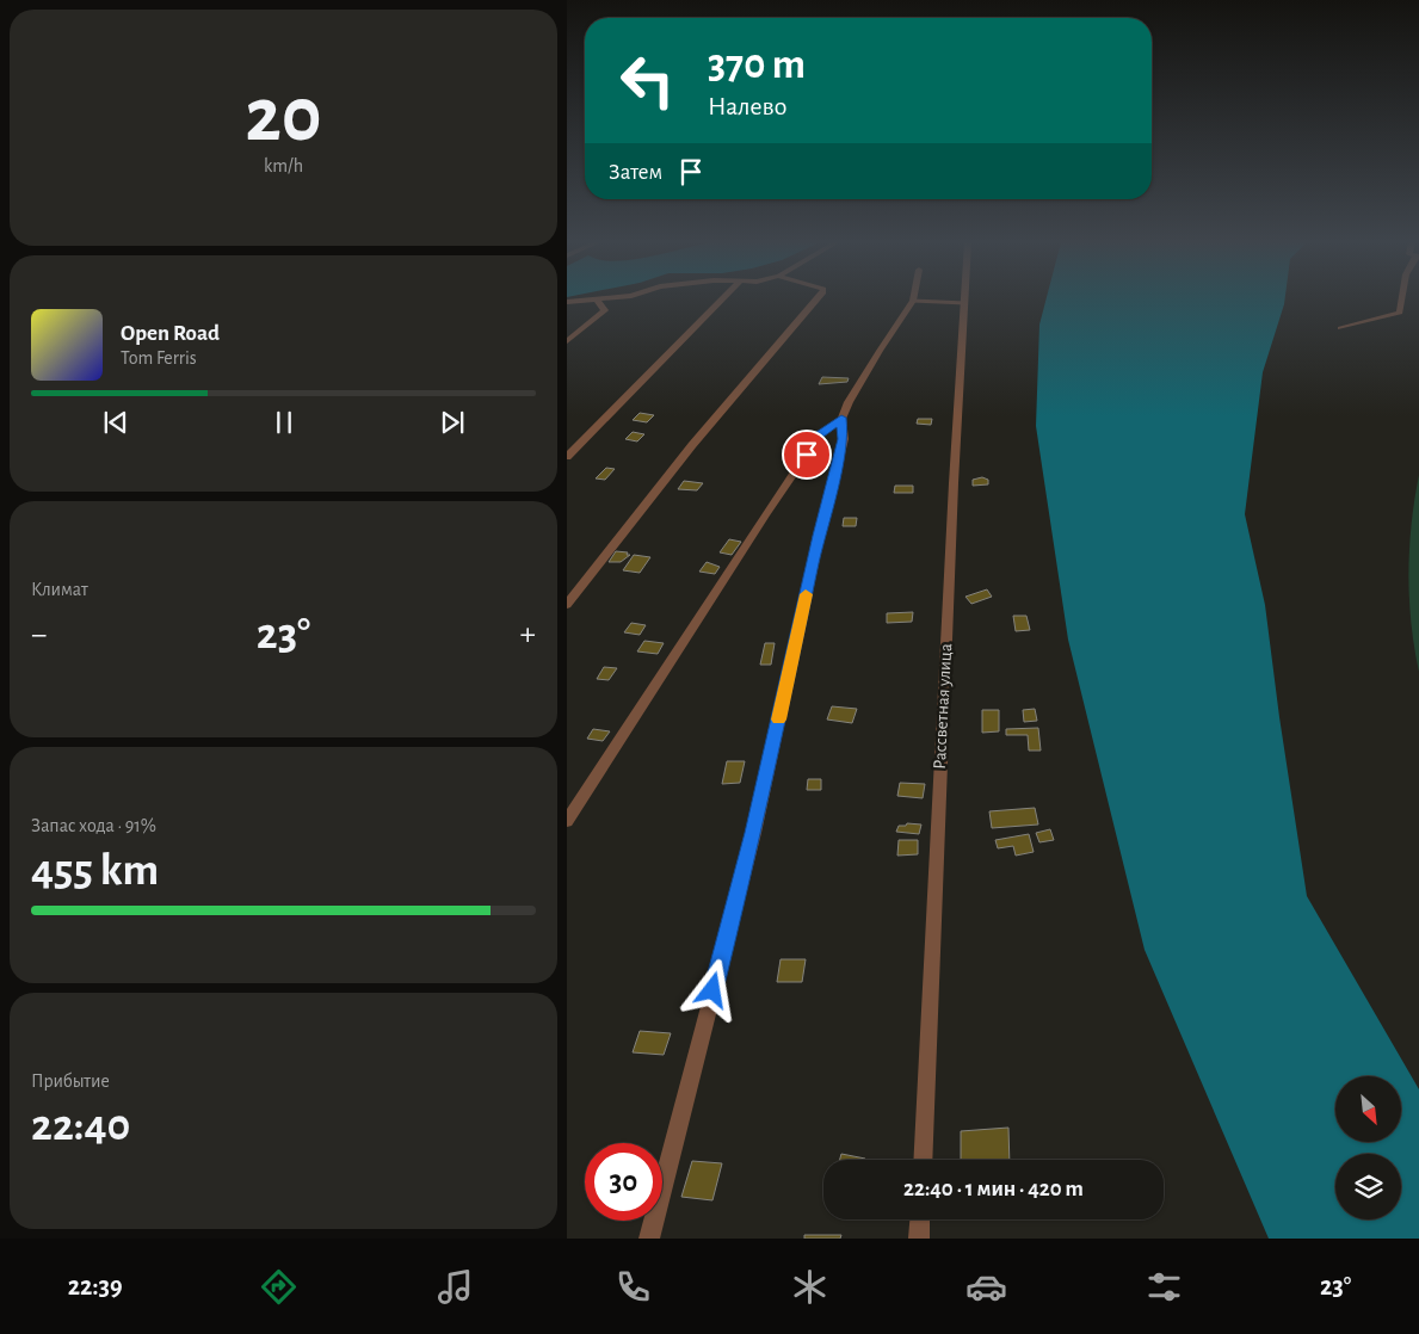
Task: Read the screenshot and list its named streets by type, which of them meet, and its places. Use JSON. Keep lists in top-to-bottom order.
{
  "streets": {
    "street": ["Рассветная улица"]
  },
  "north": "bottom right",
  "page": {
    "tile": [
      ["20", "km/h"],
      "Климат",
      ["Запас хода · 91%", "455 km"],
      ["Прибытие", "22:40"]
    ],
    "turn": ["370 m", "Налево"],
    "then": "Затем",
    "song": ["Open Road", "Tom Ferris"],
    "heat": ["−", "23°", "+"],
    "limit": "30",
    "trip": "22:40 · 1 мин · 420 m",
    "tabs": ["22:39", "23°"]
  }
}
